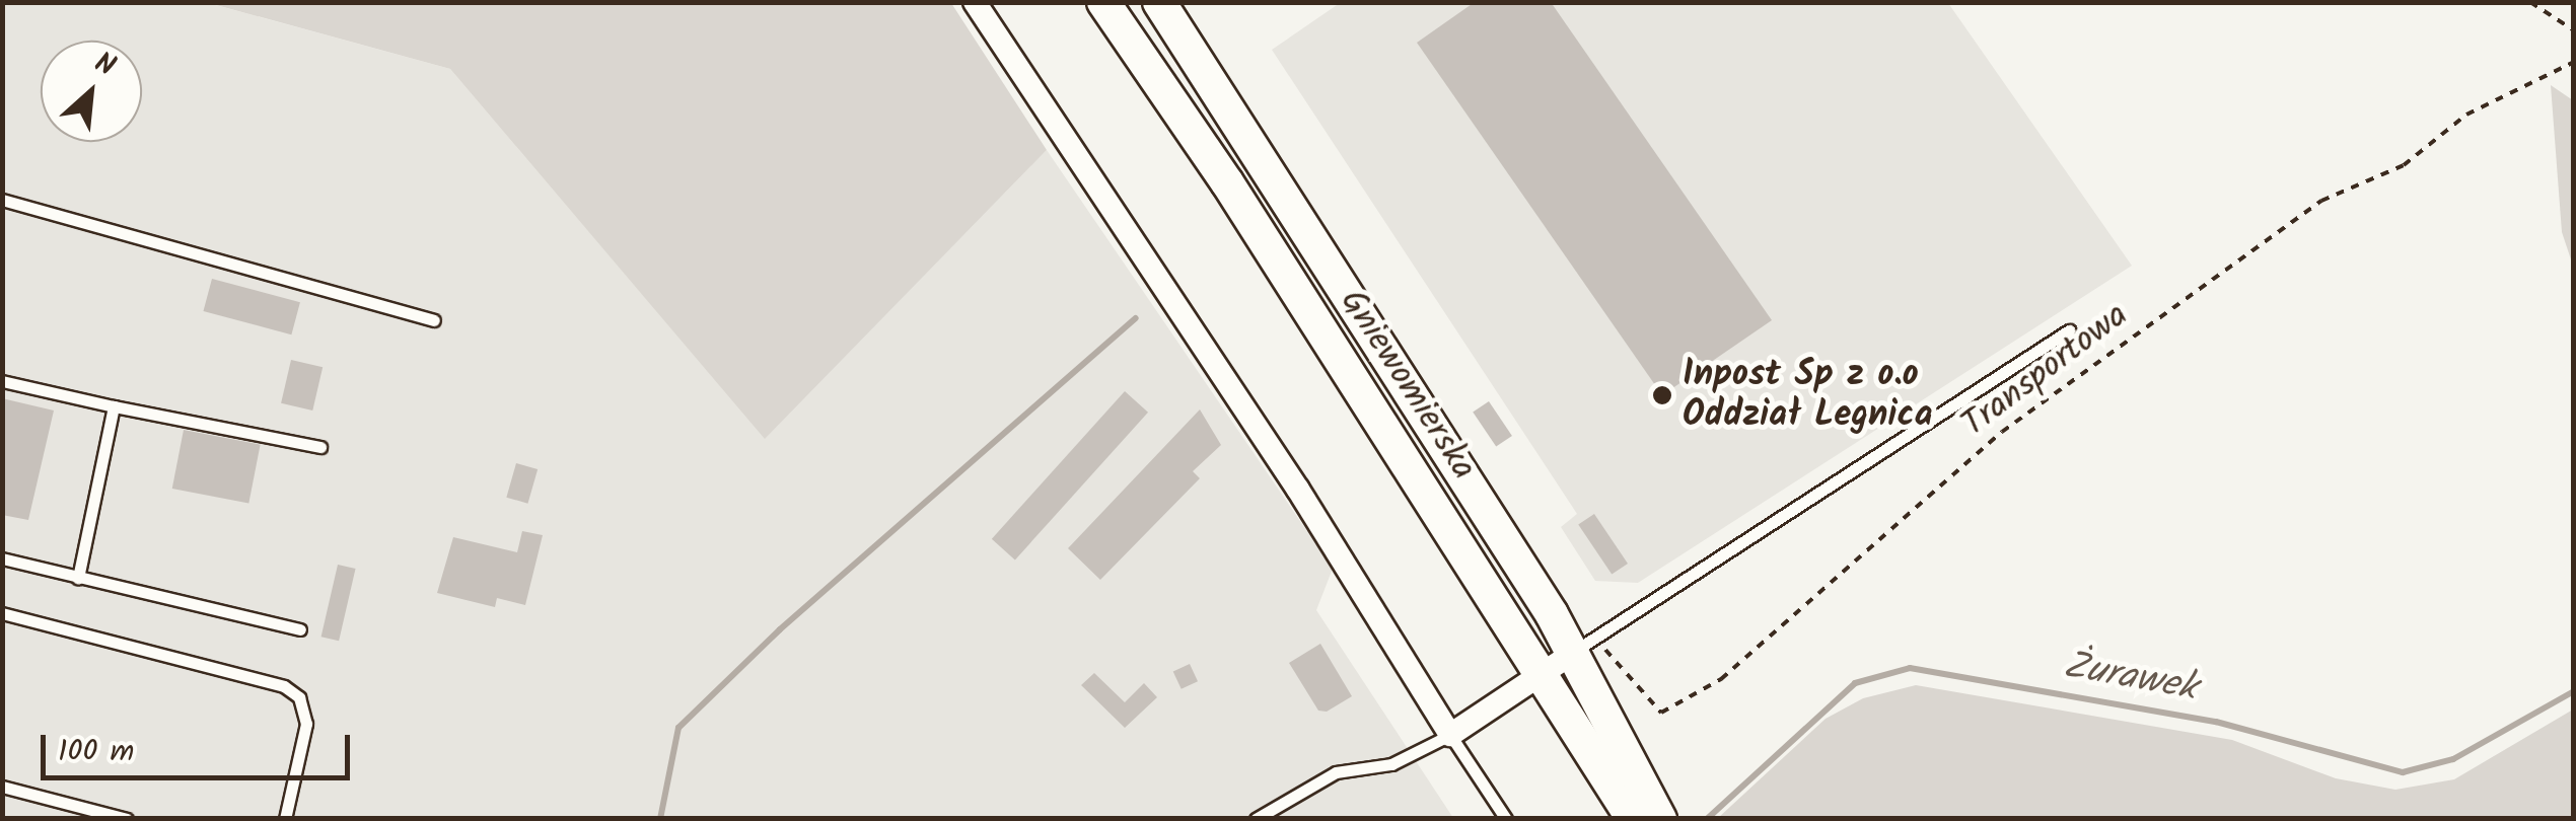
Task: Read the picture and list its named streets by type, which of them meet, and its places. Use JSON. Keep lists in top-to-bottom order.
{
  "streets": {
    "street": ["Gniewomierska"],
    "path": ["Transportowa"]
  },
  "crossings": [
    ["Transportowa", "Gniewomierska"]
  ],
  "water": ["Żurawek"],
  "places": ["Inpost Sp z o.o Oddział Legnica"],
  "scale_bar": "100 m",
  "north": "top right"
}
